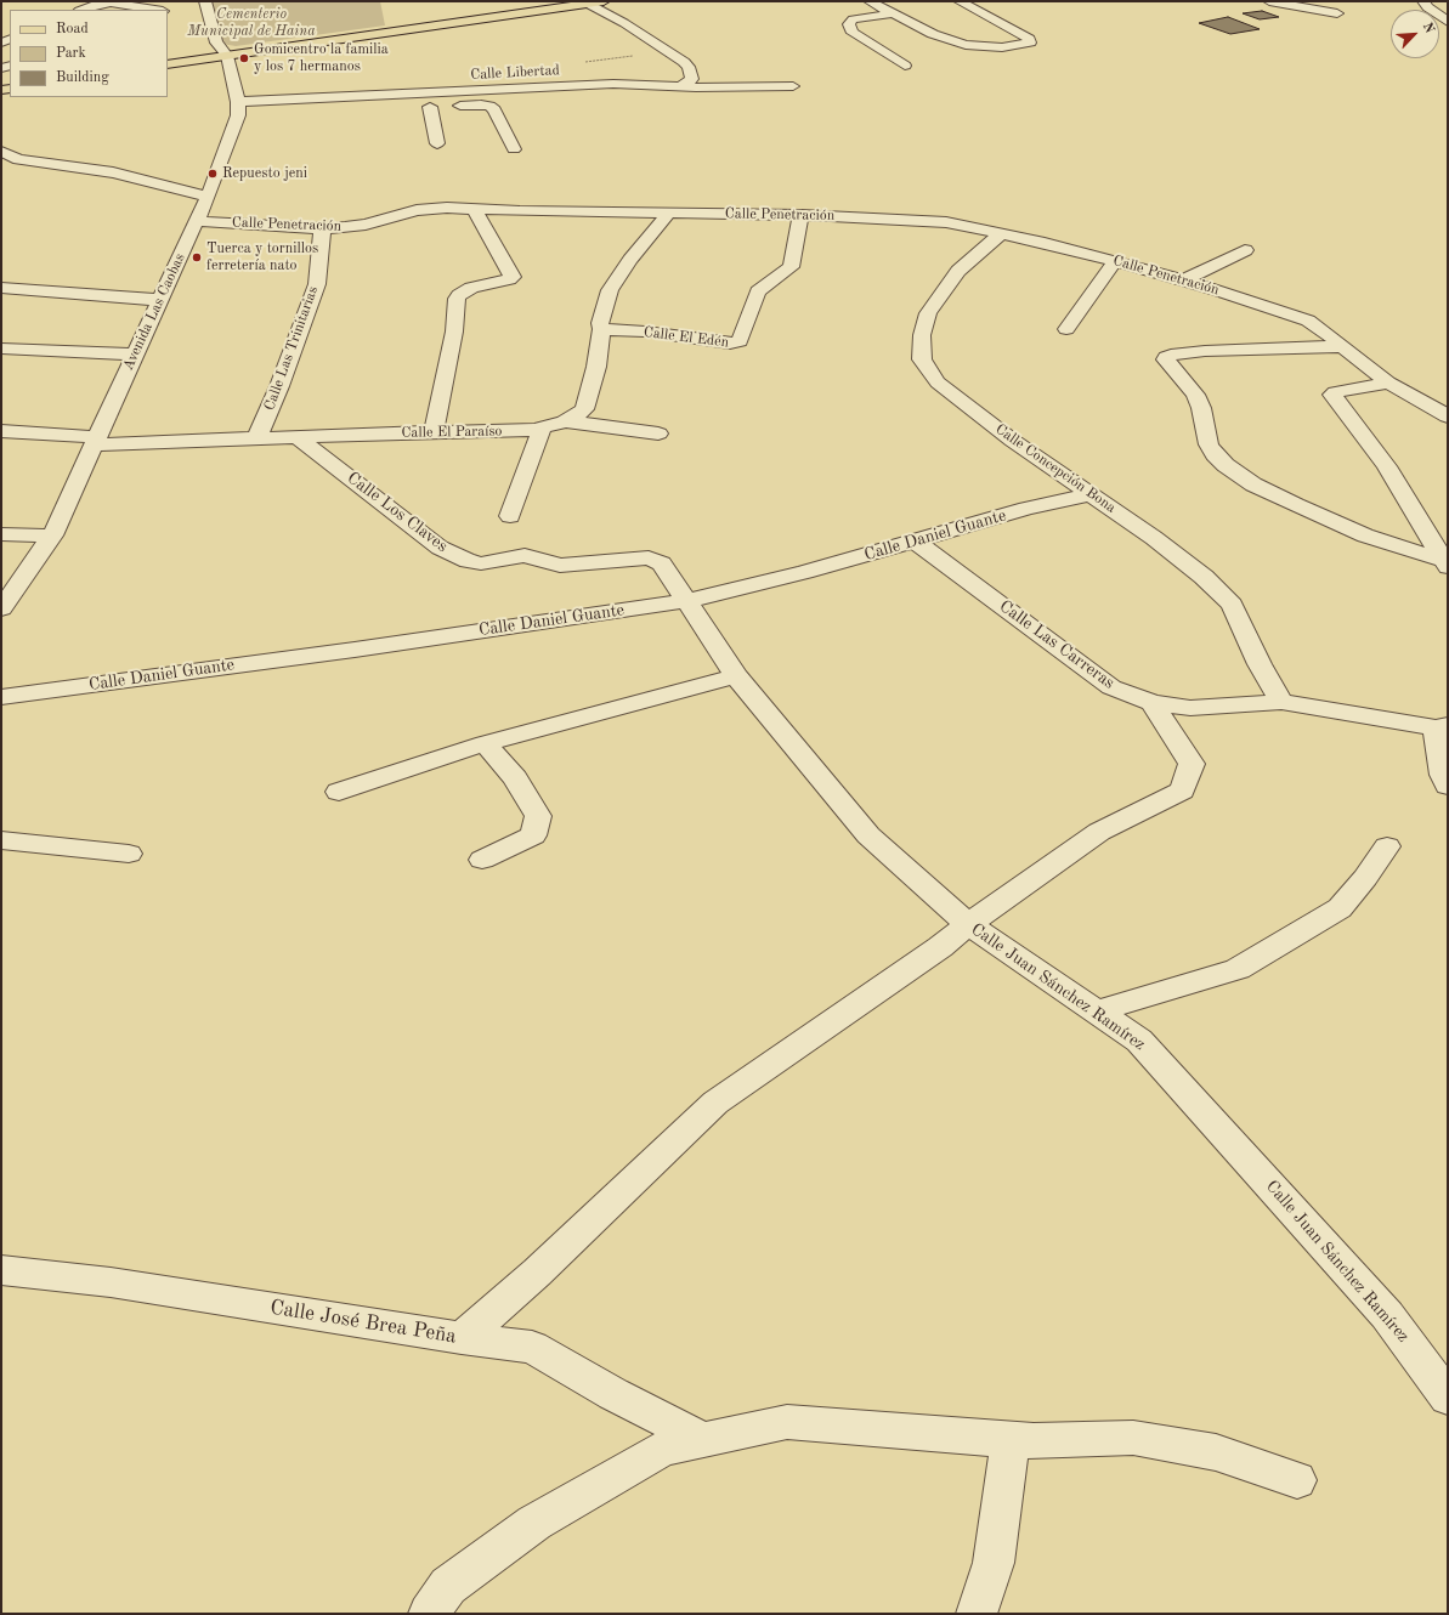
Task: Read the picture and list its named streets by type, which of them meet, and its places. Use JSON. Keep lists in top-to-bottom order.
{
  "streets": {
    "street": [
      "Calle Libertad",
      "Calle Penetración",
      "Avenida Las Caobas",
      "Calle El Edén",
      "Calle Las Trinitarias",
      "Calle El Paraíso",
      "Calle Concepción Bona",
      "Calle Los Claves",
      "Calle Daniel Guante",
      "Calle Las Carreras",
      "Calle Juan Sánchez Ramírez",
      "Calle José Brea Peña"
    ]
  },
  "crossings": [
    ["Calle Libertad", "Avenida Las Caobas"],
    ["Calle Penetración", "Avenida Las Caobas"],
    ["Calle Penetración", "Calle El Edén"],
    ["Calle Penetración", "Calle Las Trinitarias"],
    ["Calle Penetración", "Calle El Paraíso"],
    ["Calle Penetración", "Calle Concepción Bona"],
    ["Avenida Las Caobas", "Calle El Paraíso"],
    ["Calle El Edén", "Calle El Paraíso"],
    ["Calle Las Trinitarias", "Calle El Paraíso"],
    ["Calle El Paraíso", "Calle Los Claves"],
    ["Calle Concepción Bona", "Calle Daniel Guante"],
    ["Calle Concepción Bona", "Calle Las Carreras"],
    ["Calle Los Claves", "Calle Daniel Guante"],
    ["Calle Los Claves", "Calle Juan Sánchez Ramírez"],
    ["Calle Daniel Guante", "Calle Las Carreras"],
    ["Calle Daniel Guante", "Calle Juan Sánchez Ramírez"]
  ],
  "parks": ["Cementerio Municipal de Haina"],
  "places": ["Gomicentro la familia y los 7 hermanos", "Repuesto jeni", "Tuerca y tornillos ferretería nato"],
  "legend": ["Road", "Park", "Building"],
  "north": "top right"
}
